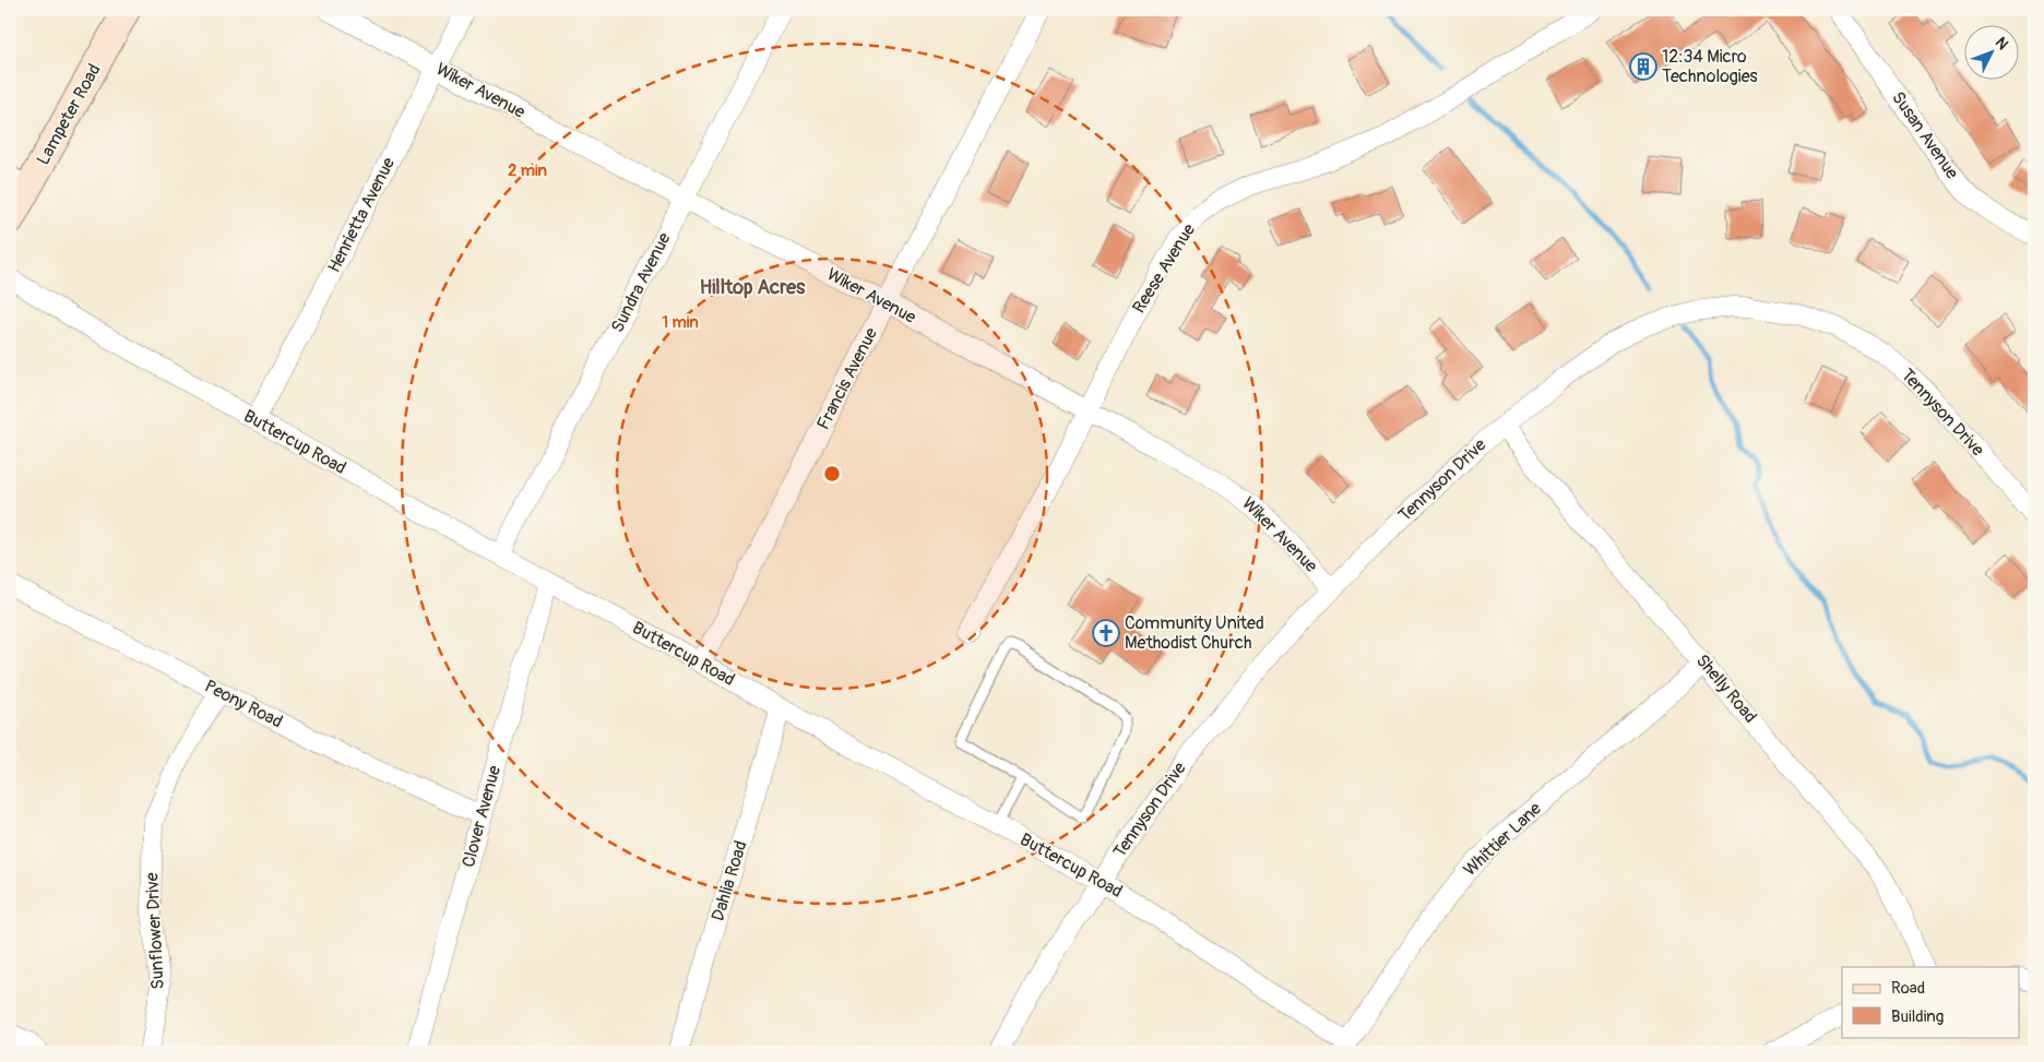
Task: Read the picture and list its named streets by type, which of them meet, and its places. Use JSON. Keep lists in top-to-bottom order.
{
  "streets": {
    "main road": ["Lampeter Road"],
    "street": [
      "Wiker Avenue",
      "Susan Avenue",
      "Henrietta Avenue",
      "Reese Avenue",
      "Sundra Avenue",
      "Francis Avenue",
      "Tennyson Drive",
      "Buttercup Road",
      "Shelly Road",
      "Peony Road",
      "Clover Avenue",
      "Whittier Lane",
      "Dahlia Road",
      "Sunflower Drive"
    ]
  },
  "crossings": [
    ["Wiker Avenue", "Henrietta Avenue"],
    ["Wiker Avenue", "Reese Avenue"],
    ["Wiker Avenue", "Sundra Avenue"],
    ["Wiker Avenue", "Francis Avenue"],
    ["Wiker Avenue", "Tennyson Drive"],
    ["Henrietta Avenue", "Buttercup Road"],
    ["Sundra Avenue", "Buttercup Road"],
    ["Francis Avenue", "Buttercup Road"],
    ["Tennyson Drive", "Buttercup Road"],
    ["Tennyson Drive", "Shelly Road"],
    ["Buttercup Road", "Clover Avenue"],
    ["Buttercup Road", "Whittier Lane"],
    ["Buttercup Road", "Dahlia Road"],
    ["Shelly Road", "Whittier Lane"],
    ["Peony Road", "Clover Avenue"],
    ["Peony Road", "Sunflower Drive"]
  ],
  "districts": ["Hilltop Acres"],
  "places": {
    "building": ["12:34 Micro Technologies"],
    "church": ["Community United Methodist Church"]
  },
  "legend": ["Road", "Building"],
  "north": "top right",
  "rings": ["2 min", "1 min"]
}
